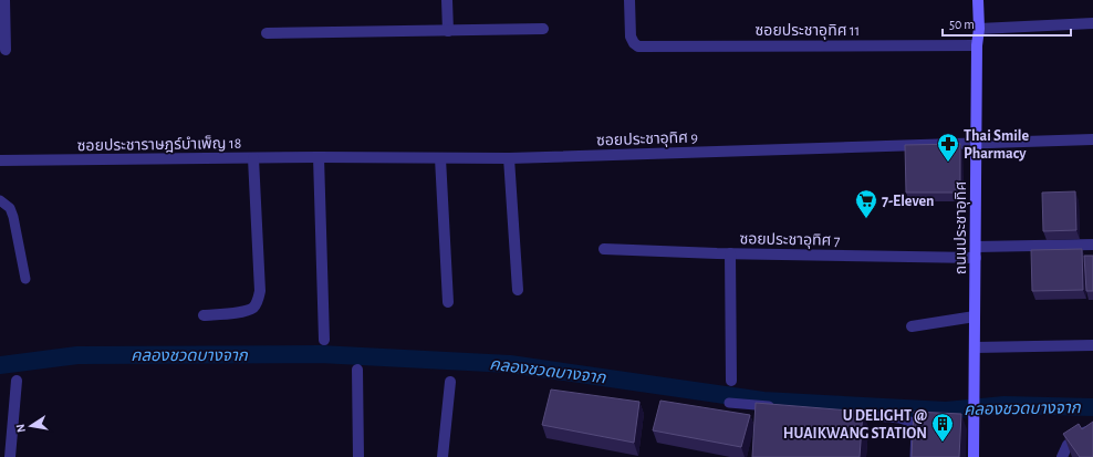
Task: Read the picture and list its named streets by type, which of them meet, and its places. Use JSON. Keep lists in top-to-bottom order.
{
  "streets": {
    "main road": ["ถนนประชาอุทิศ"],
    "street": [
      "ซอยประชาอุทิศ 11",
      "ซอยประชาอุทิศ 9",
      "ซอยประชาราษฎร์บำเพ็ญ 18",
      "ซอยประชาอุทิศ 7"
    ]
  },
  "crossings": [
    ["ซอยประชาอุทิศ 11", "ถนนประชาอุทิศ"],
    ["ซอยประชาอุทิศ 9", "ซอยประชาราษฎร์บำเพ็ญ 18"],
    ["ซอยประชาอุทิศ 9", "ถนนประชาอุทิศ"],
    ["ถนนประชาอุทิศ", "ซอยประชาอุทิศ 7"]
  ],
  "water": ["คลองชวดบางจาก"],
  "places": {
    "pharmacy": ["Thai Smile Pharmacy"],
    "supermarket": ["7-Eleven"],
    "building": ["U DELIGHT @ HUAIKWANG STATION"]
  },
  "scale_bar": "50 m",
  "north": "left"
}
